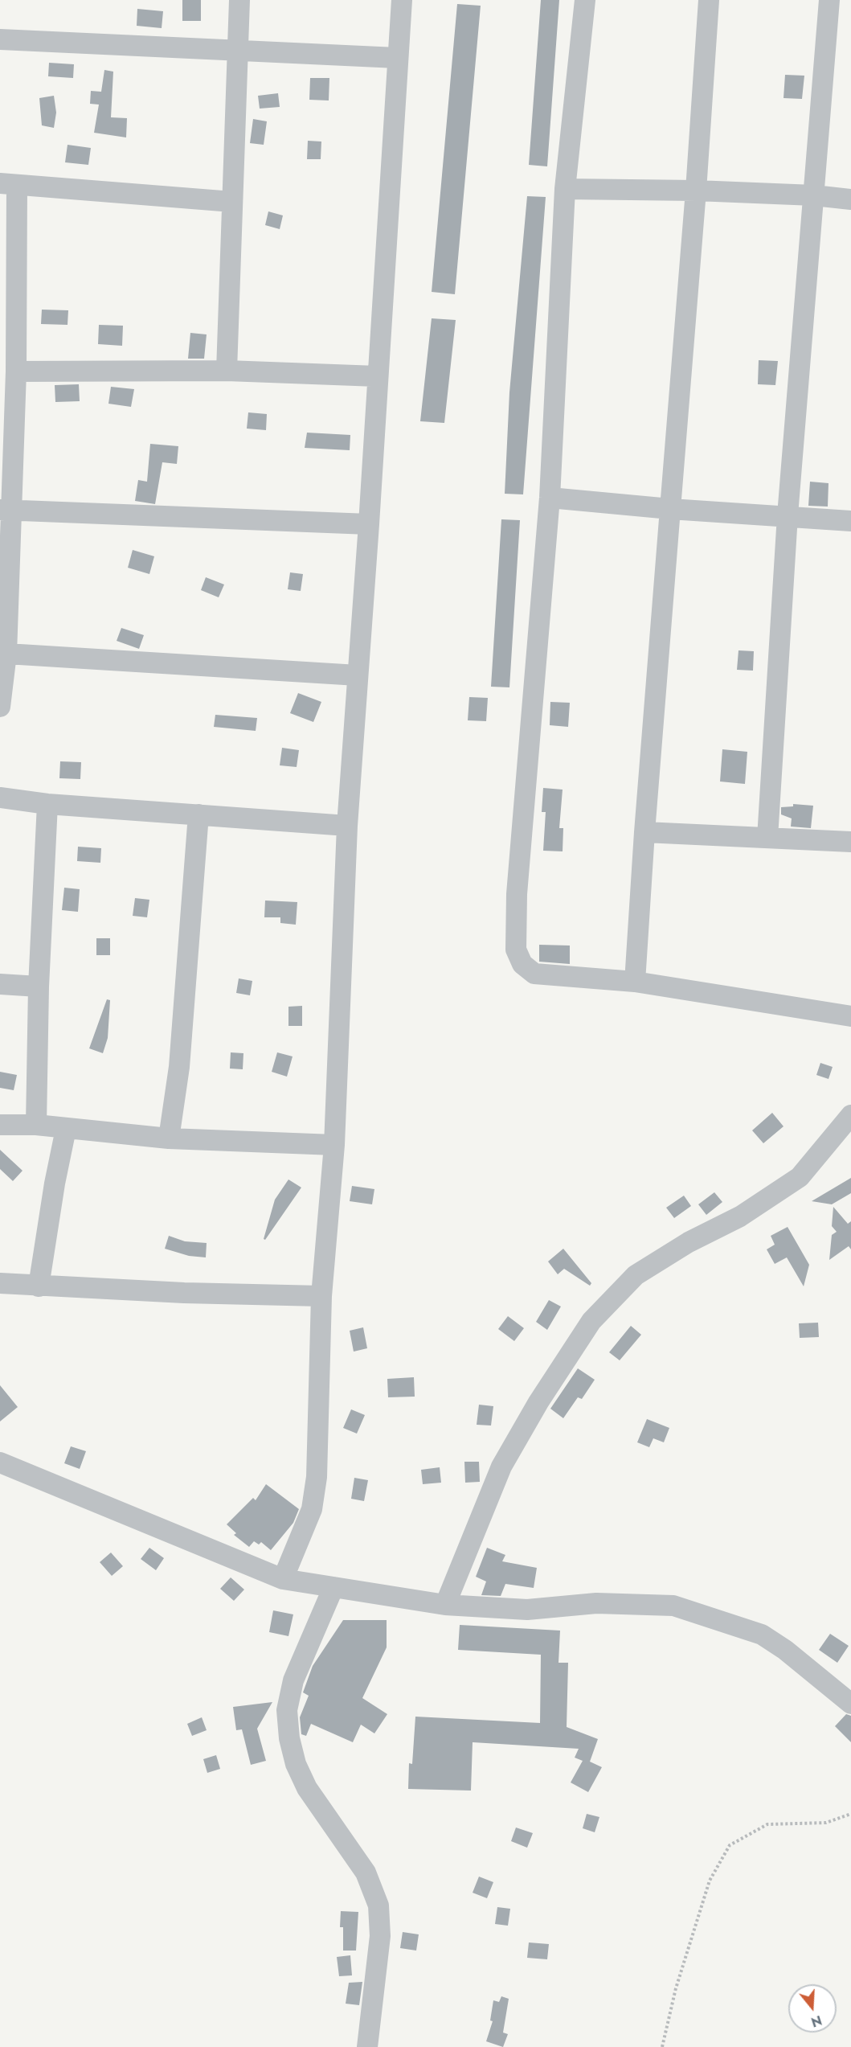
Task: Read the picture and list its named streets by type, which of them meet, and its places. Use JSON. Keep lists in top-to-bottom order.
{
  "north": "bottom"
}
